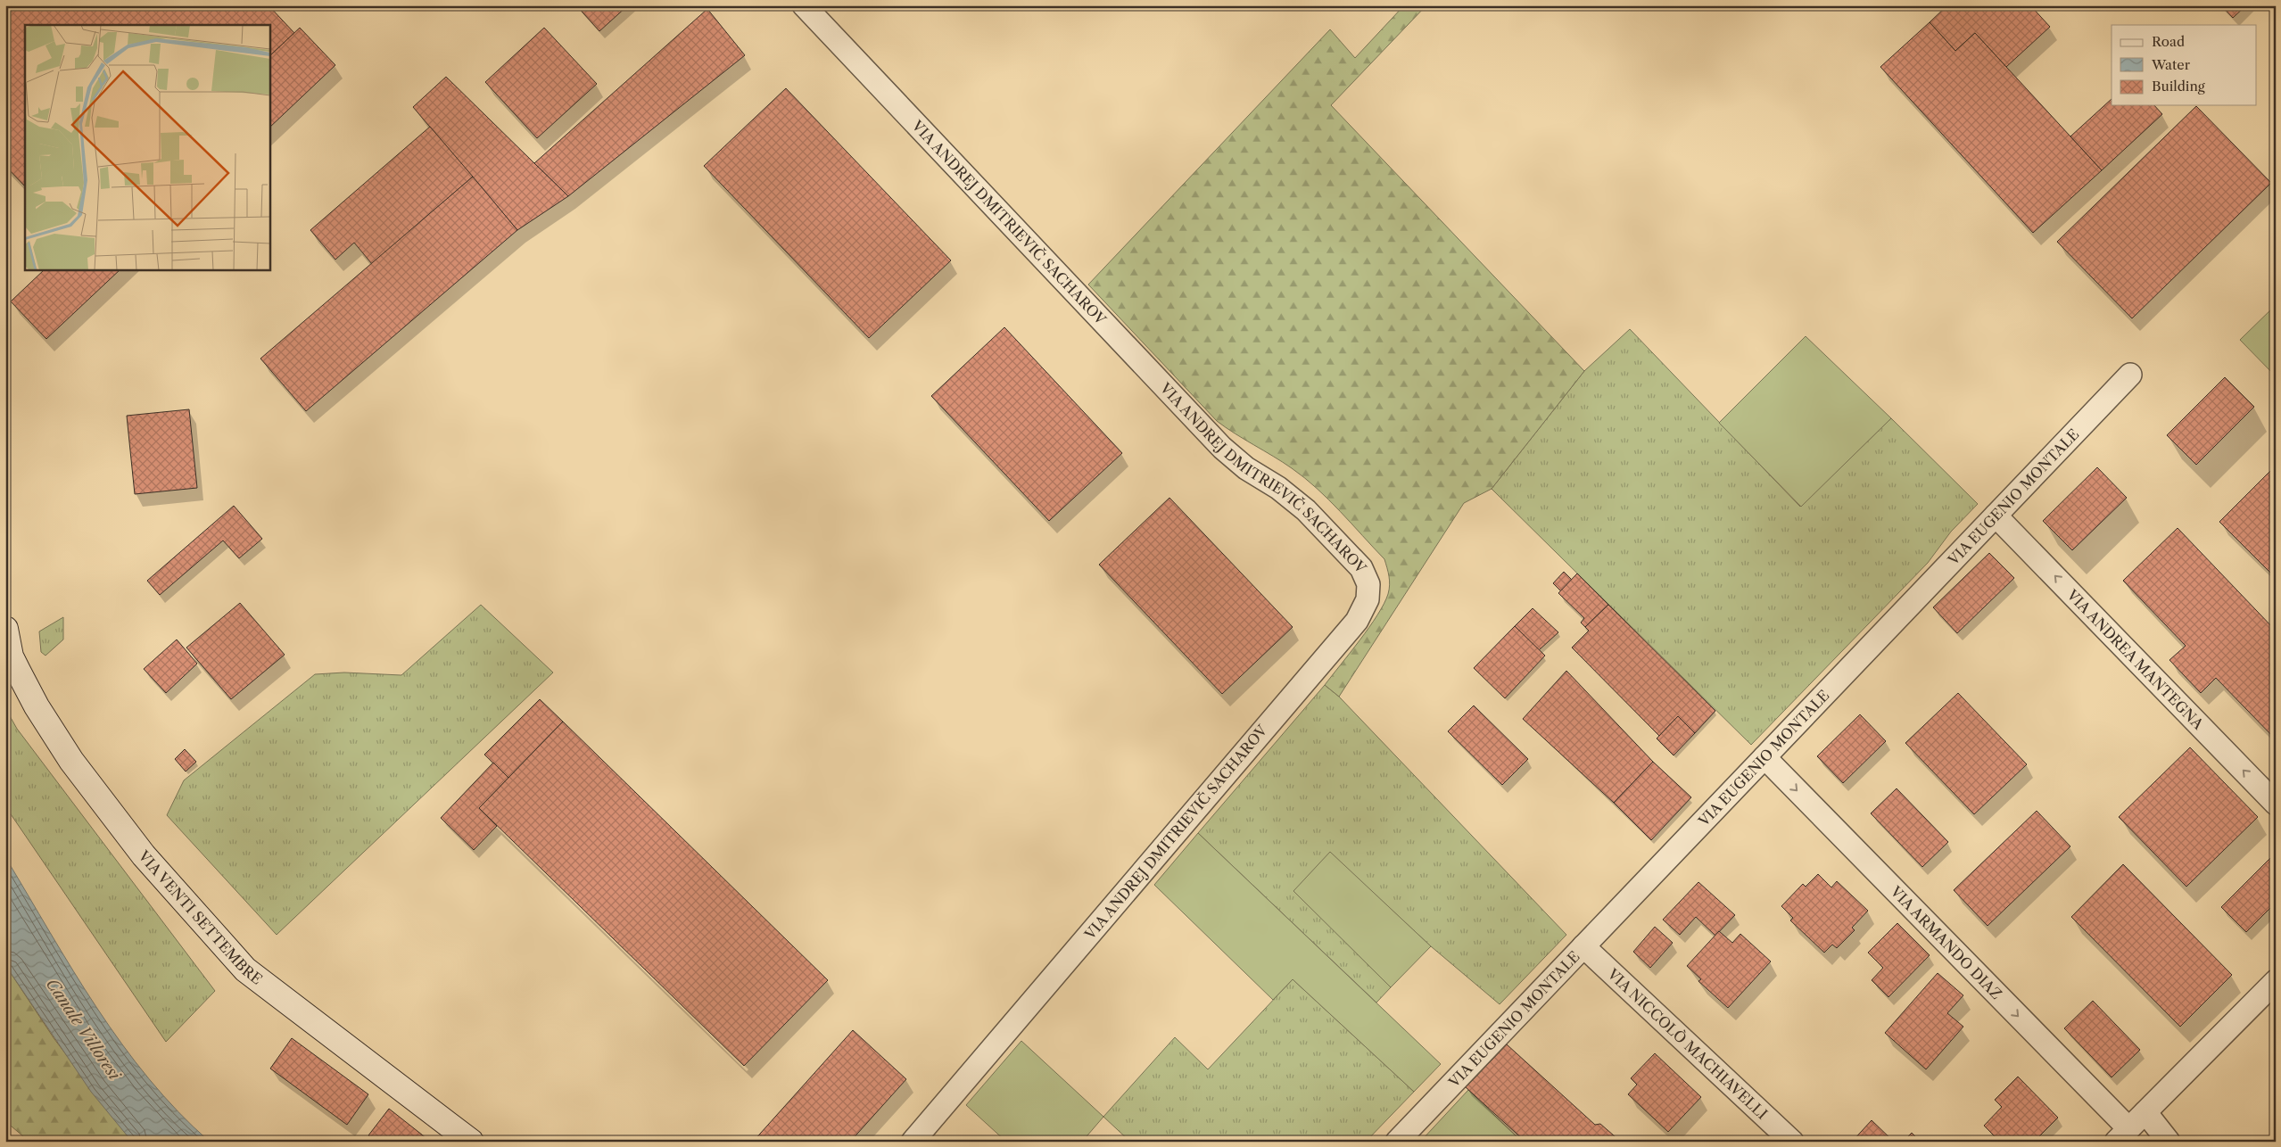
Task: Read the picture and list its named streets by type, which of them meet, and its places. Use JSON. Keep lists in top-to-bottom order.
{
  "streets": {
    "street": [
      "VIA ANDREJ DMITRIEVIČ SACHAROV",
      "VIA EUGENIO MONTALE",
      "VIA ANDREA MANTEGNA",
      "VIA VENTI SETTEMBRE",
      "VIA ARMANDO DIAZ",
      "VIA NICCOLÒ MACHIAVELLI"
    ]
  },
  "crossings": [
    ["VIA EUGENIO MONTALE", "VIA ANDREA MANTEGNA"],
    ["VIA EUGENIO MONTALE", "VIA ARMANDO DIAZ"],
    ["VIA EUGENIO MONTALE", "VIA NICCOLÒ MACHIAVELLI"]
  ],
  "one_way": ["VIA ANDREA MANTEGNA", "VIA ARMANDO DIAZ"],
  "water": ["Canale Villoresi"],
  "legend": ["Road", "Water", "Building"]
}
